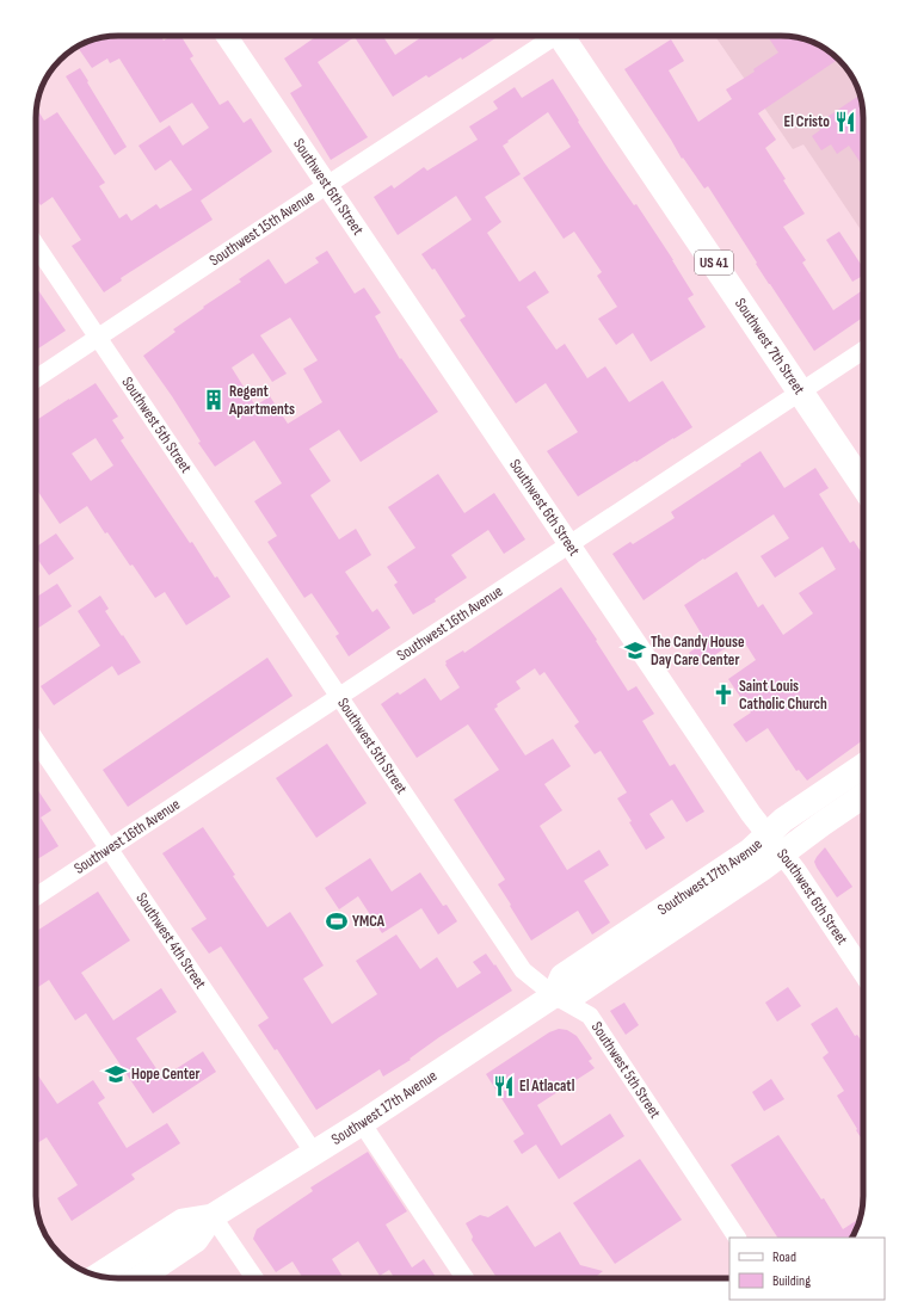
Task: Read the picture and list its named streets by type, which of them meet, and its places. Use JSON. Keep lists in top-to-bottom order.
{
  "streets": {
    "main road": ["US 41", "Southwest 7th Street", "Southwest 17th Avenue"],
    "street": [
      "Southwest 6th Street",
      "Southwest 15th Avenue",
      "Southwest 5th Street",
      "Southwest 16th Avenue",
      "Southwest 4th Street"
    ]
  },
  "crossings": [
    ["Southwest 6th Street", "Southwest 15th Avenue"],
    ["Southwest 6th Street", "Southwest 16th Avenue"],
    ["Southwest 6th Street", "Southwest 17th Avenue"],
    ["Southwest 15th Avenue", "Southwest 5th Street"],
    ["Southwest 7th Street", "Southwest 16th Avenue"],
    ["Southwest 5th Street", "Southwest 16th Avenue"],
    ["Southwest 5th Street", "Southwest 17th Avenue"],
    ["Southwest 16th Avenue", "Southwest 4th Street"],
    ["Southwest 17th Avenue", "Southwest 4th Street"]
  ],
  "places": {
    "restaurant": ["El Cristo", "El Atlacatl"],
    "building": ["Regent Apartments"],
    "school or university": ["The Candy House Day Care Center", "Hope Center"],
    "church": ["Saint Louis Catholic Church"],
    "sports": ["YMCA"]
  },
  "legend": ["Road", "Building"]
}
